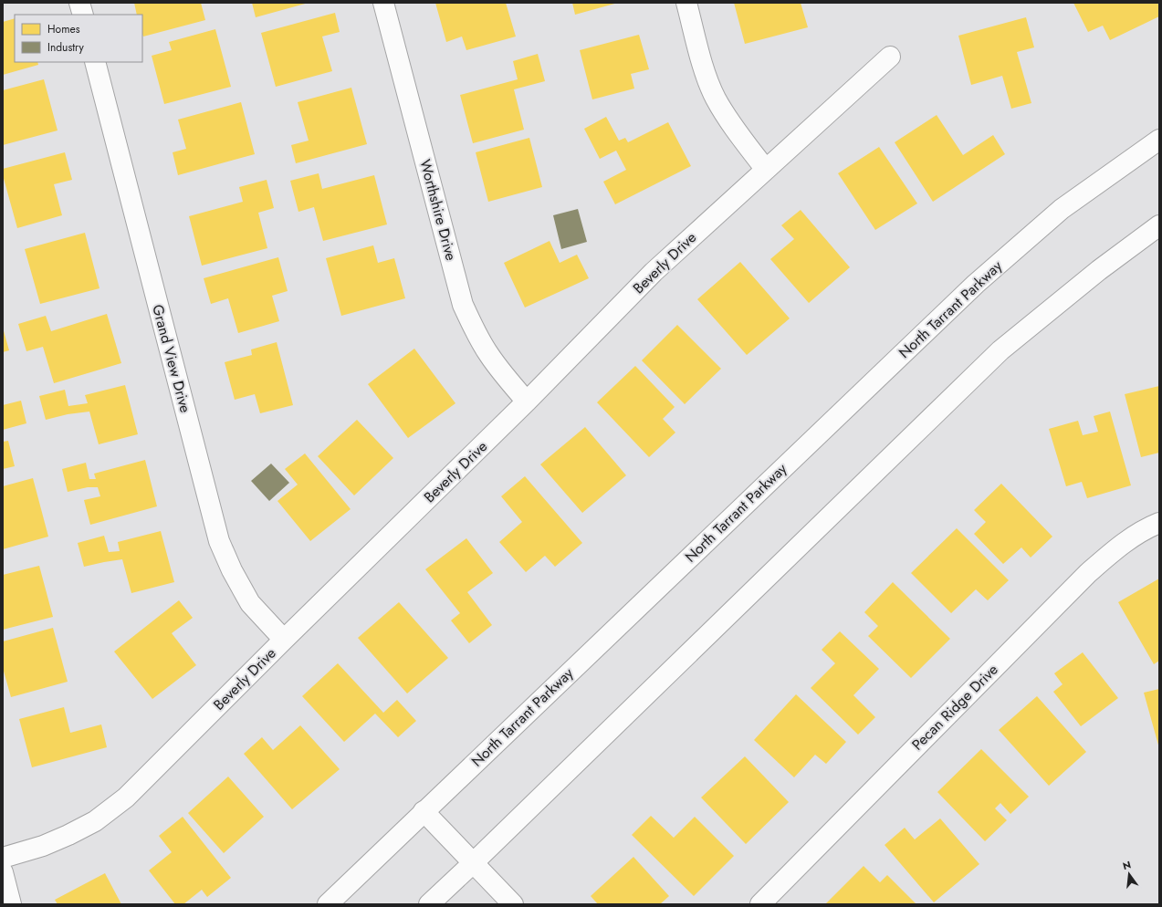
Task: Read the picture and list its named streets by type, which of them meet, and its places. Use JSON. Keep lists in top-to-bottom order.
{
  "streets": {
    "street": [
      "Worthshire Drive",
      "Beverly Drive",
      "North Tarrant Parkway",
      "Grand View Drive",
      "Pecan Ridge Drive"
    ]
  },
  "crossings": [
    ["Worthshire Drive", "Beverly Drive"],
    ["Beverly Drive", "Grand View Drive"]
  ],
  "legend": ["Homes", "Industry"],
  "north": "top"
}
